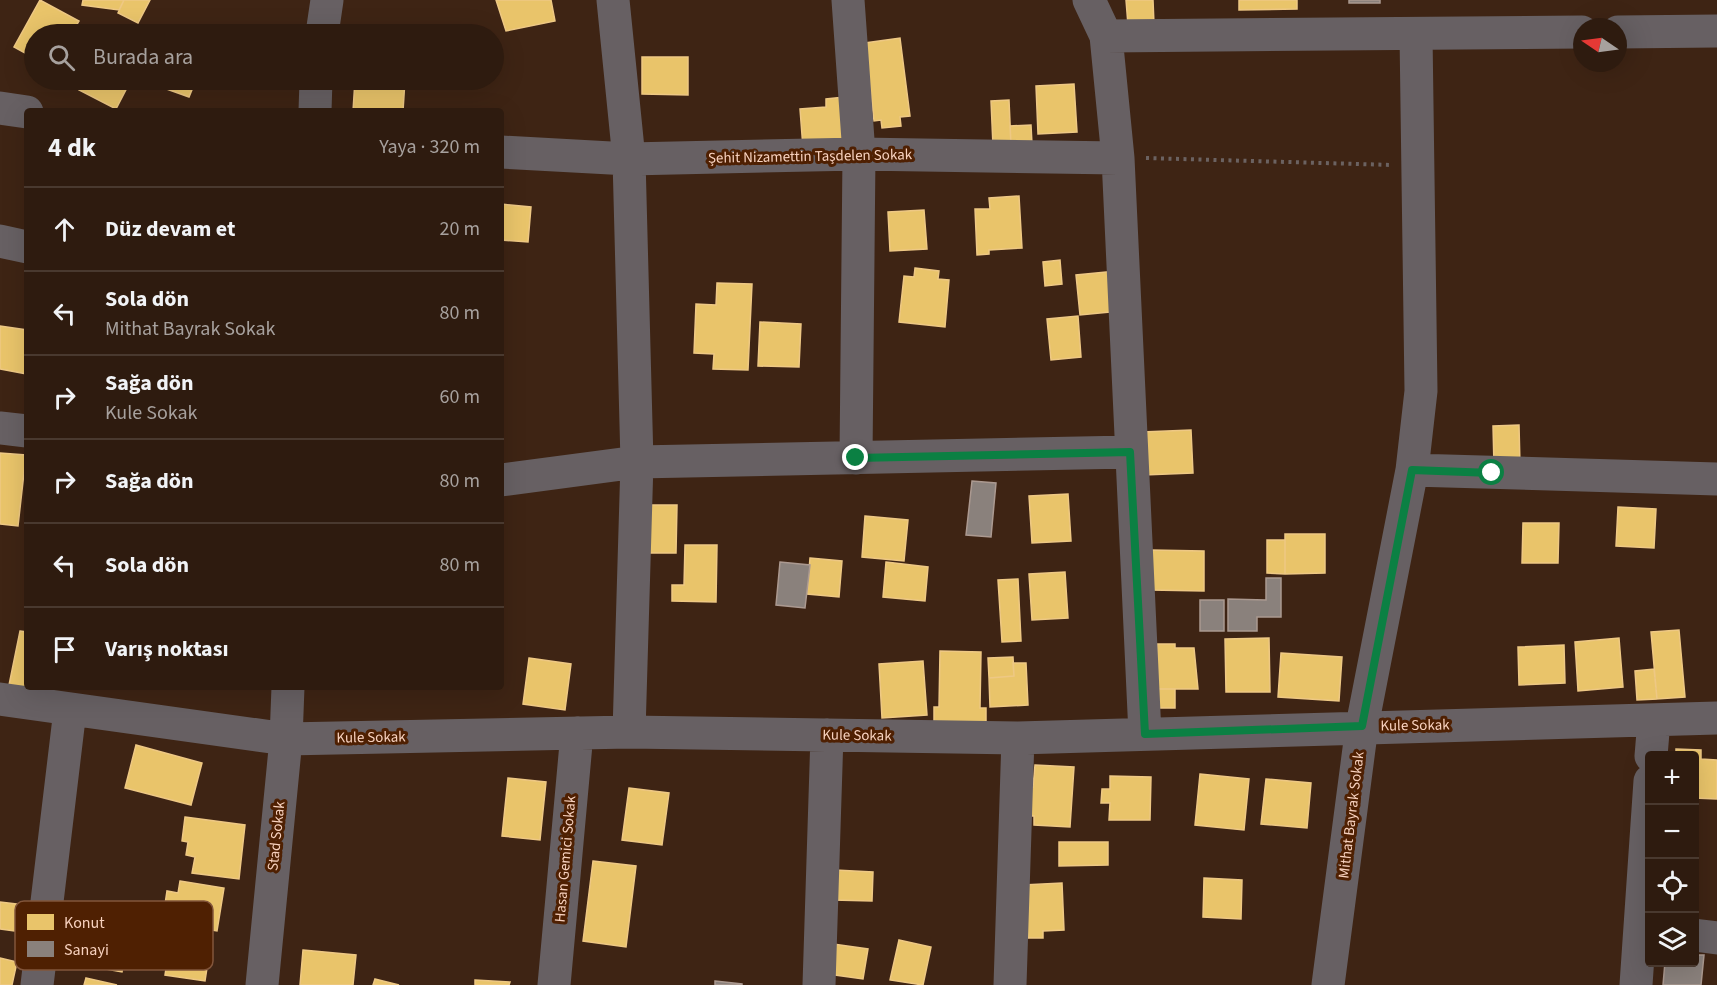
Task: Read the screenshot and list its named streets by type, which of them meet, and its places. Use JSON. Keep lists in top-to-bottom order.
{
  "streets": {
    "street": [
      "Şehit Nizamettin Taşdelen Sokak",
      "Kule Sokak",
      "Mithat Bayrak Sokak",
      "Stad Sokak",
      "Hasan Gemici Sokak"
    ]
  },
  "crossings": [
    ["Kule Sokak", "Mithat Bayrak Sokak"],
    ["Kule Sokak", "Stad Sokak"],
    ["Kule Sokak", "Hasan Gemici Sokak"]
  ],
  "legend": ["Konut", "Sanayi"],
  "north": "left",
  "page": {
    "search": "Burada ara",
    "heading": ["4 dk", "Yaya · 320 m"],
    "list": [
      ["Düz devam et", "20 m"],
      ["Sola dön", "Mithat Bayrak Sokak", "80 m"],
      ["Sağa dön", "Kule Sokak", "60 m"],
      ["Sağa dön", "80 m"],
      ["Sola dön", "80 m"],
      "Varış noktası"
    ],
    "map_buttons": ["+", "−"]
  }
}
